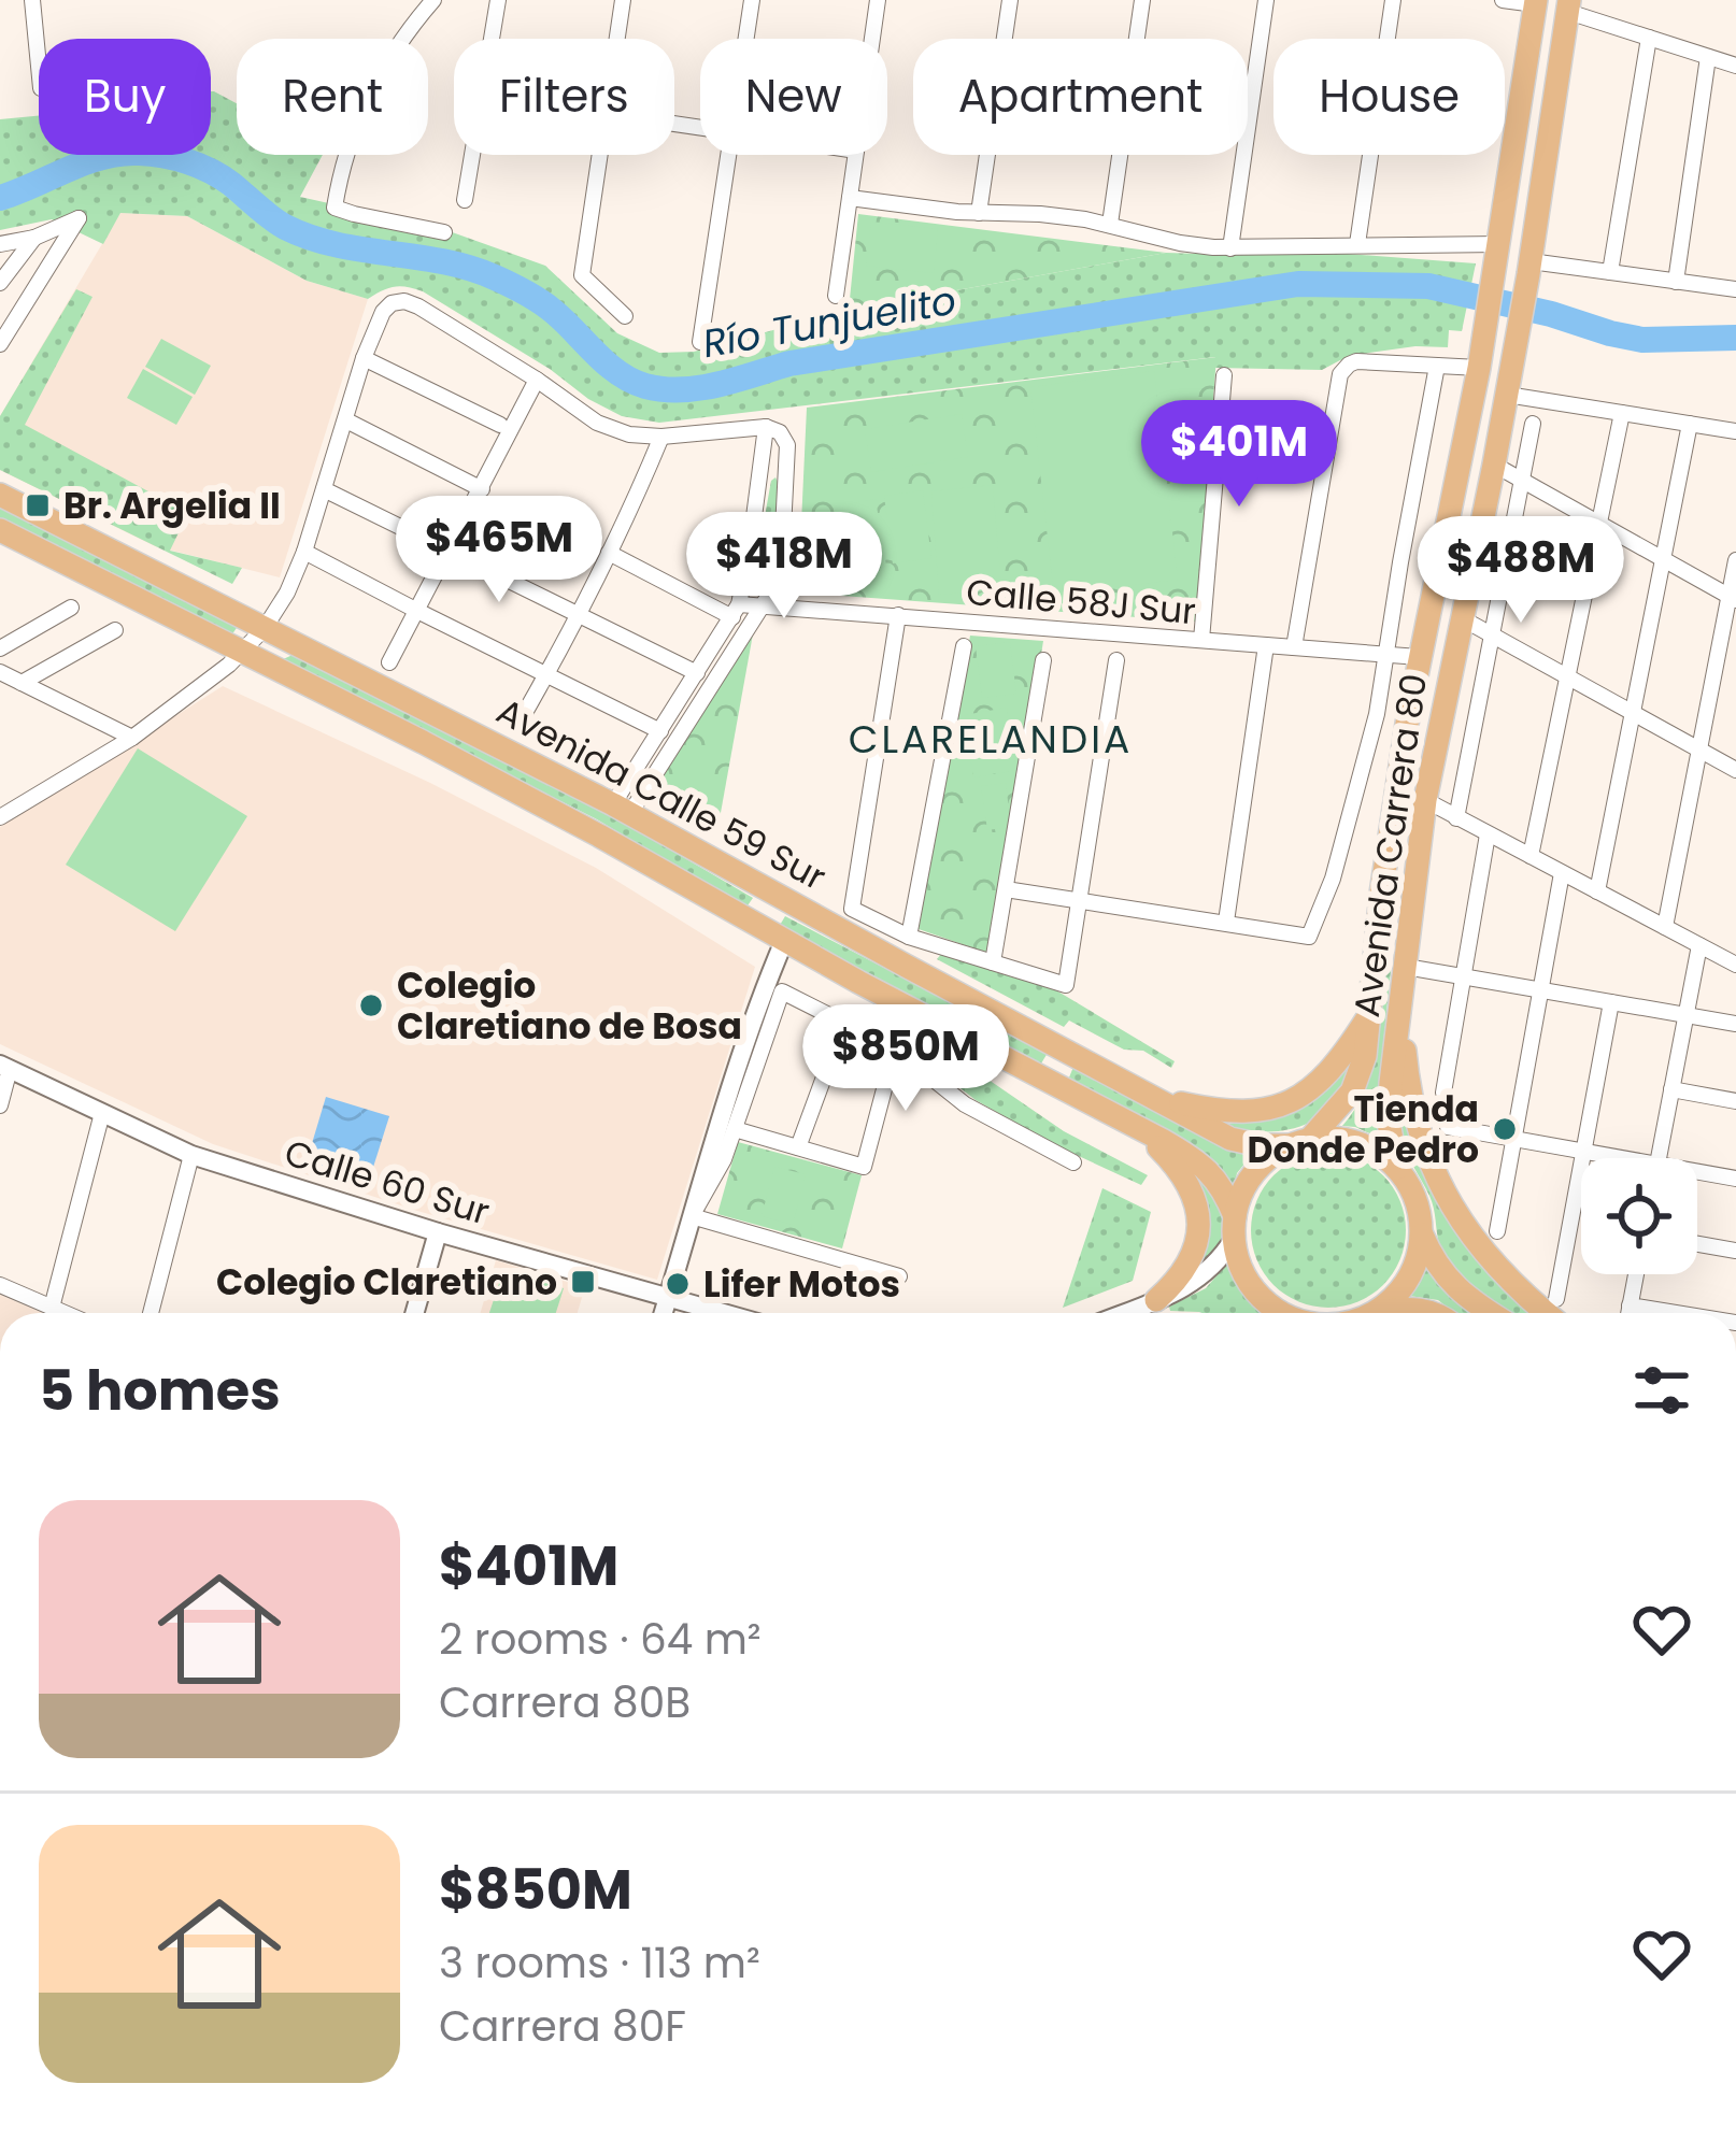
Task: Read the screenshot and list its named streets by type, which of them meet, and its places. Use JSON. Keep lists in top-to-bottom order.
{
  "streets": {
    "main road": ["Avenida Calle 59 Sur", "Avenida Carrera 80"],
    "street": ["Calle 58J Sur", "Calle 60 Sur"]
  },
  "crossings": [
    ["Calle 58J Sur", "Avenida Carrera 80"],
    ["Avenida Calle 59 Sur", "Avenida Carrera 80"]
  ],
  "districts": ["CLARELANDIA"],
  "water": ["Río Tunjuelito"],
  "places": {
    "transit": ["Br. Argelia II", "Colegio Claretiano"],
    "other": ["Colegio Claretiano de Bosa", "Tienda Donde Pedro", "Lifer Motos"]
  },
  "page": {
    "chip": [
      "Buy",
      "Rent",
      "Filters",
      "New",
      "Apartment",
      "House"
    ],
    "price": [
      "$401M",
      "$465M",
      "$418M",
      "$488M",
      "$850M"
    ],
    "heading": "5 homes",
    "list": [
      {
        "name": "$401M",
        "note": "2 rooms · 64 m² · Carrera 80B"
      },
      {
        "name": "$850M",
        "note": "3 rooms · 113 m² · Carrera 80F"
      }
    ]
  }
}
